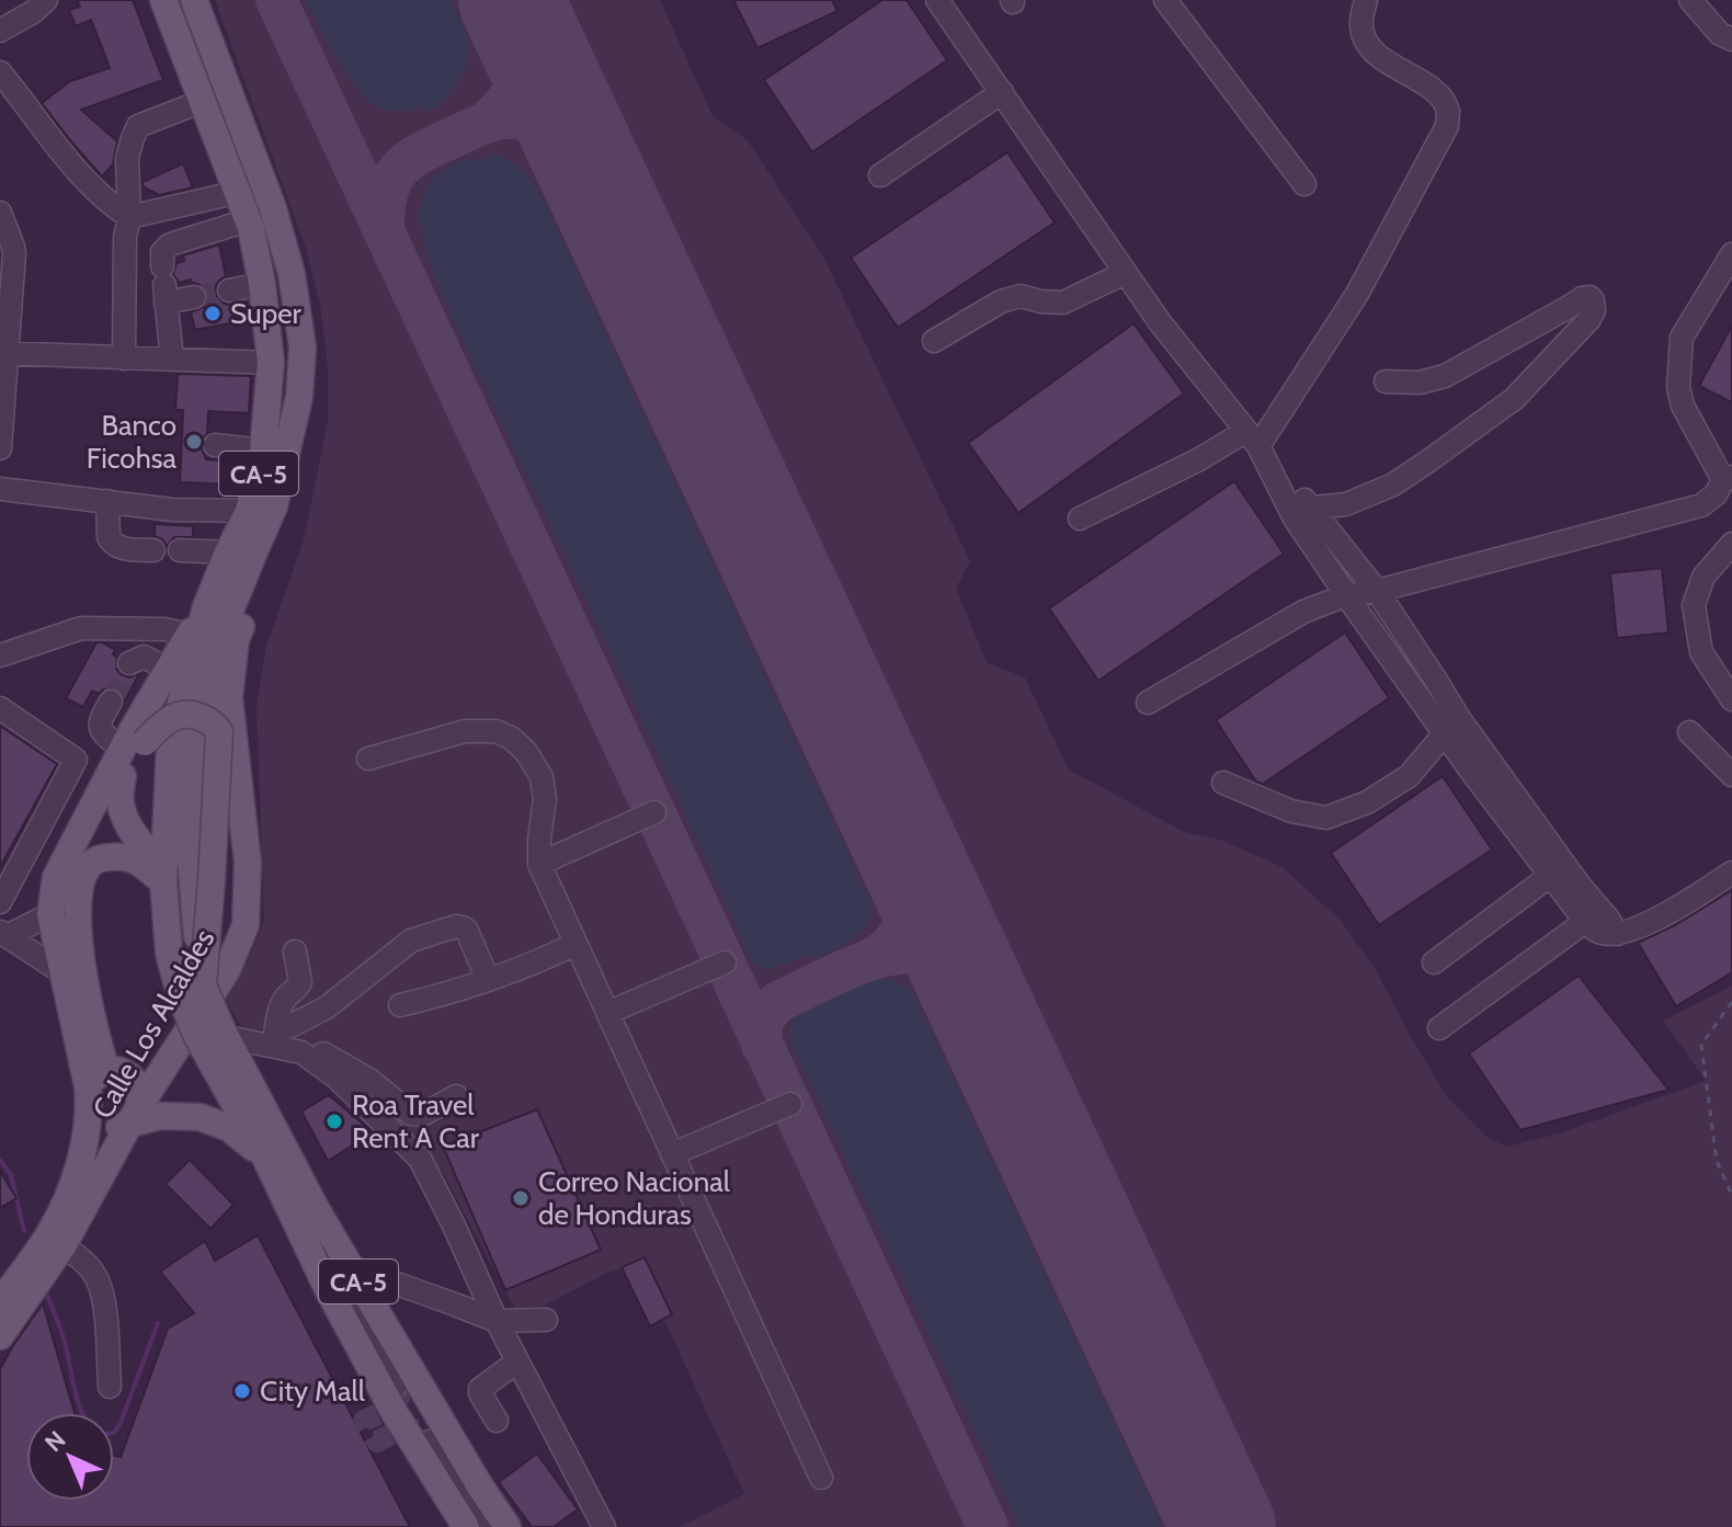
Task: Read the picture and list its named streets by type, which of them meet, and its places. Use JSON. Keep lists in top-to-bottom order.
{
  "streets": {
    "main road": ["CA-5", "Calle Los Alcaldes"]
  },
  "crossings": [
    ["CA-5", "Calle Los Alcaldes"]
  ],
  "places": [
    "Super",
    "Banco Ficohsa",
    "Roa Travel Rent A Car",
    "Correo Nacional de Honduras",
    "City Mall"
  ],
  "north": "top left"
}
